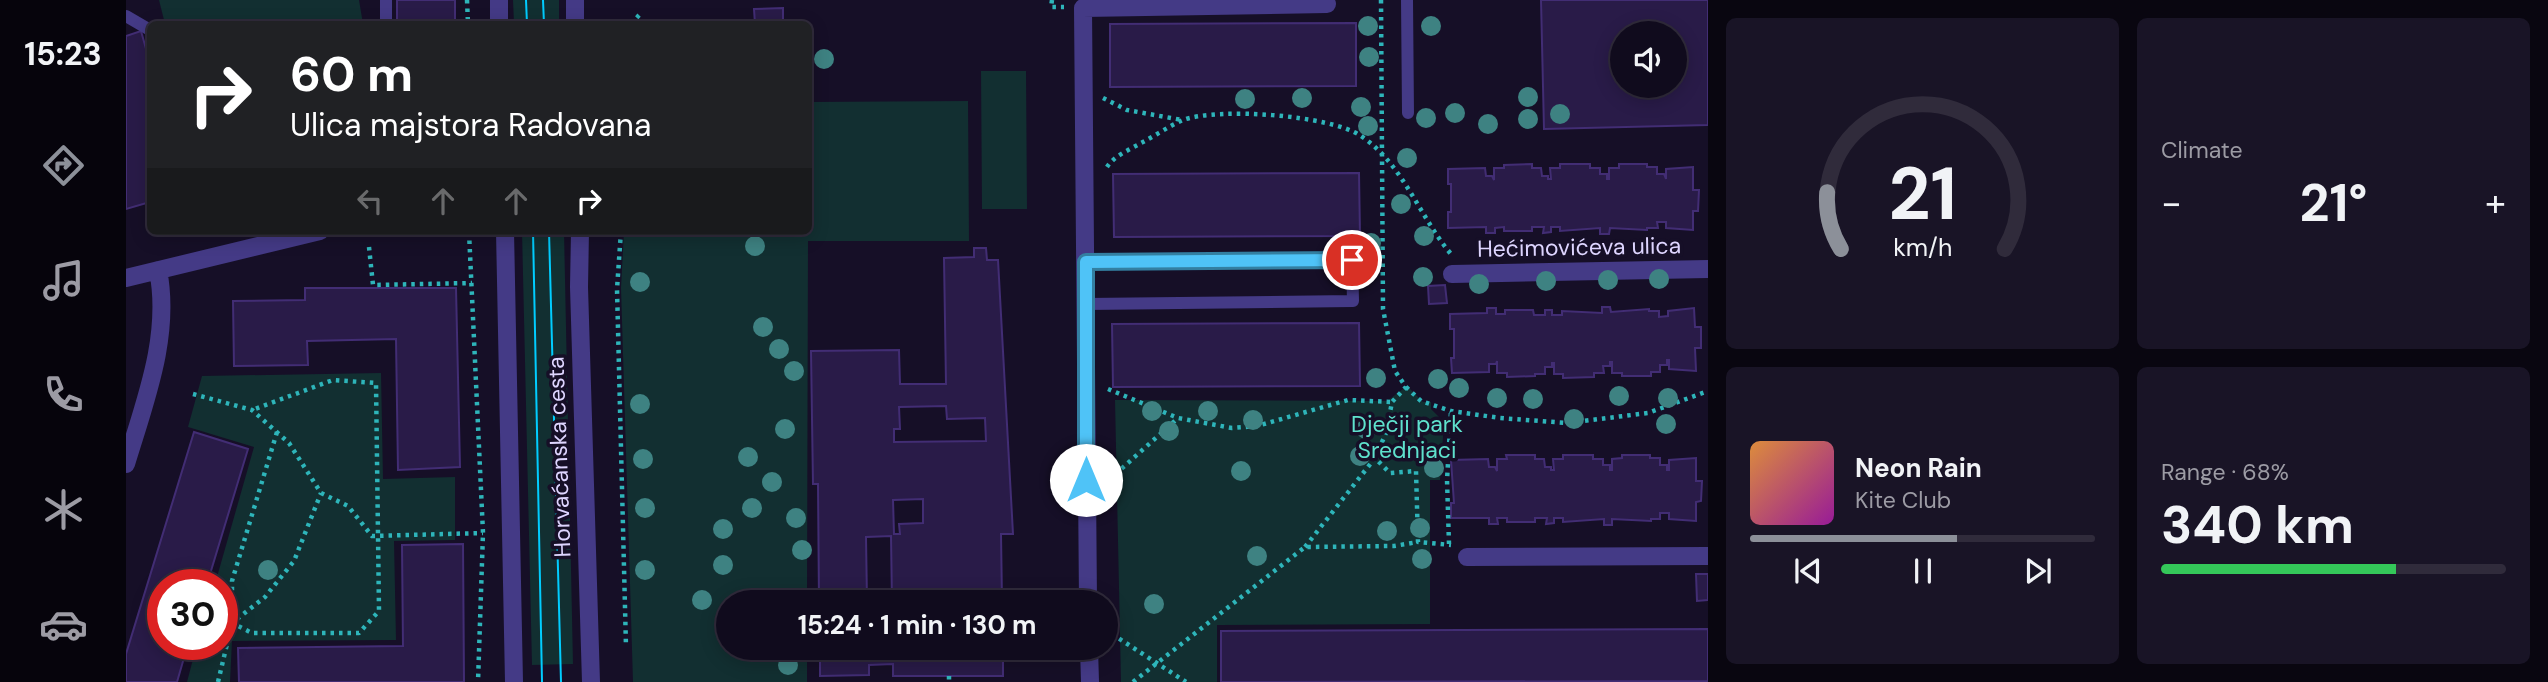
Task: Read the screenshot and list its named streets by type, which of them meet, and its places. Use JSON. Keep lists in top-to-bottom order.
{
  "streets": {
    "street": ["Hećimovićeva ulica", "Horvaćanska cesta"]
  },
  "parks": ["Dječji park Srednjaci"],
  "page": {
    "tabs": "15:23",
    "tile": [
      "Climate",
      ["Range · 68%", "340 km"]
    ],
    "turn": ["60 m", "Ulica majstora Radovana"],
    "heat": ["−", "21°", "+"],
    "song": ["Neon Rain", "Kite Club"],
    "limit": "30",
    "trip": "15:24 · 1 min · 130 m",
    "gauge": ["21", "km/h"]
  }
}
